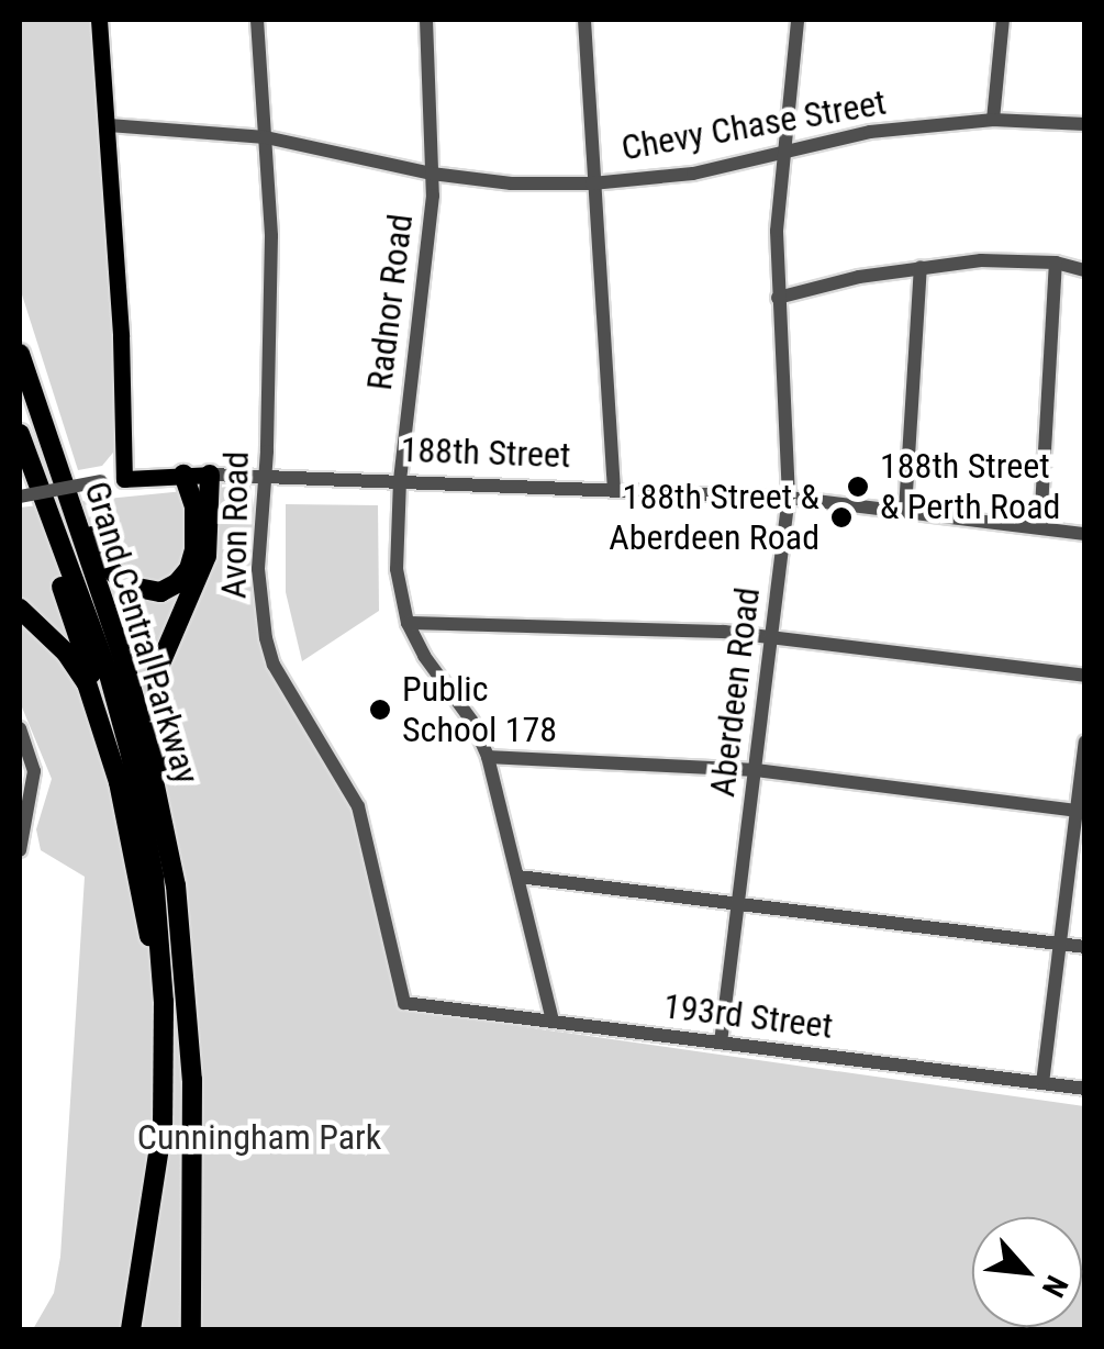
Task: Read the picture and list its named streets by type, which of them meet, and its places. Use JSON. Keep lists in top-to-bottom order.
{
  "streets": {
    "highway": ["Grand Central Parkway"],
    "street": [
      "Chevy Chase Street",
      "Radnor Road",
      "188th Street",
      "Avon Road",
      "Aberdeen Road",
      "193rd Street"
    ]
  },
  "crossings": [
    ["Chevy Chase Street", "Radnor Road"],
    ["Chevy Chase Street", "Avon Road"],
    ["Chevy Chase Street", "Grand Central Parkway"],
    ["Chevy Chase Street", "Aberdeen Road"],
    ["Radnor Road", "188th Street"],
    ["Radnor Road", "193rd Street"],
    ["188th Street", "Avon Road"],
    ["188th Street", "Grand Central Parkway"],
    ["188th Street", "Aberdeen Road"],
    ["Avon Road", "193rd Street"],
    ["Aberdeen Road", "193rd Street"]
  ],
  "parks": ["Cunningham Park"],
  "places": ["188th Street & Perth Road", "188th Street & Aberdeen Road", "Public School 178"],
  "north": "bottom right"
}
